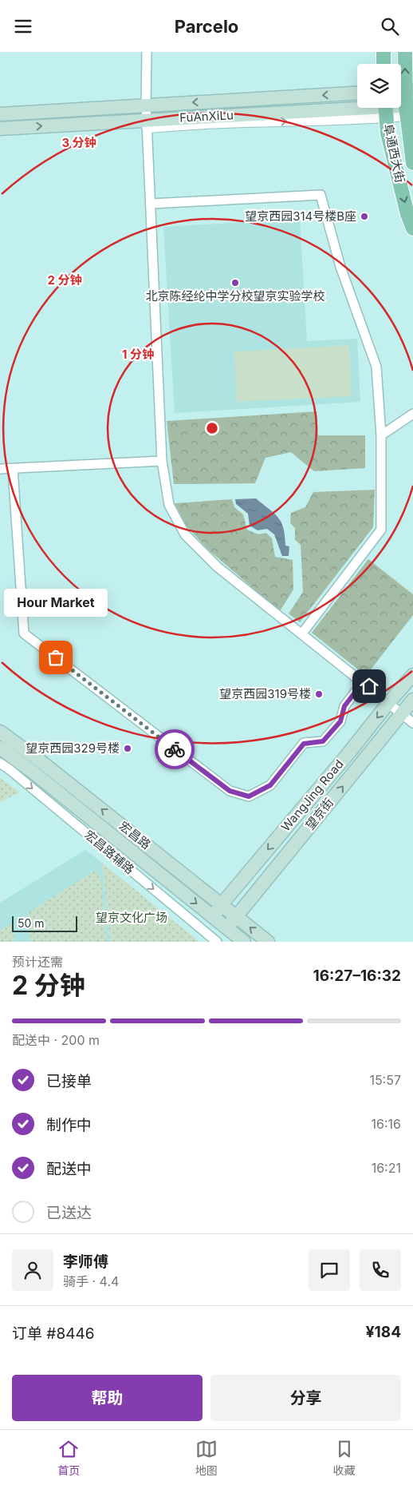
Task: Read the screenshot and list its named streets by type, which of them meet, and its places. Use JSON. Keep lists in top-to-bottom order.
{
  "streets": {
    "main road": [
      "FuAnXiLu",
      "阜通西大街",
      "WangJing Road",
      "望京街",
      "宏昌路"
    ],
    "street": ["宏昌路辅路"]
  },
  "crossings": [
    ["FuAnXiLu", "阜通西大街"],
    ["WangJing Road", "宏昌路"],
    ["望京街", "宏昌路"]
  ],
  "one_way": ["WangJing Road", "望京街", "宏昌路辅路"],
  "parks": ["望京文化广场"],
  "places": [
    "望京西园314号楼B座",
    "北京陈经纶中学分校望京实验学校",
    "Hour Market",
    "望京西园319号楼",
    "望京西园329号楼"
  ],
  "scale_bar": "50 m",
  "page": {
    "header": "Parcelo",
    "bubble": "Hour Market",
    "scale": "50 m",
    "heading": ["2 分钟", "预计还需", "16:27–16:32"],
    "panel": [
      "李师傅",
      "骑手 · 4.4",
      "订单 #8446",
      "¥184"
    ],
    "bar": "配送中 · 200 m",
    "list": [
      ["已接单", "15:57"],
      ["制作中", "16:16"],
      ["配送中", "16:21"],
      "已送达"
    ],
    "buttons": ["帮助", "分享"],
    "tabs": ["首页", "地图", "收藏"]
  },
  "rings": ["3 分钟", "2 分钟", "1 分钟"]
}
